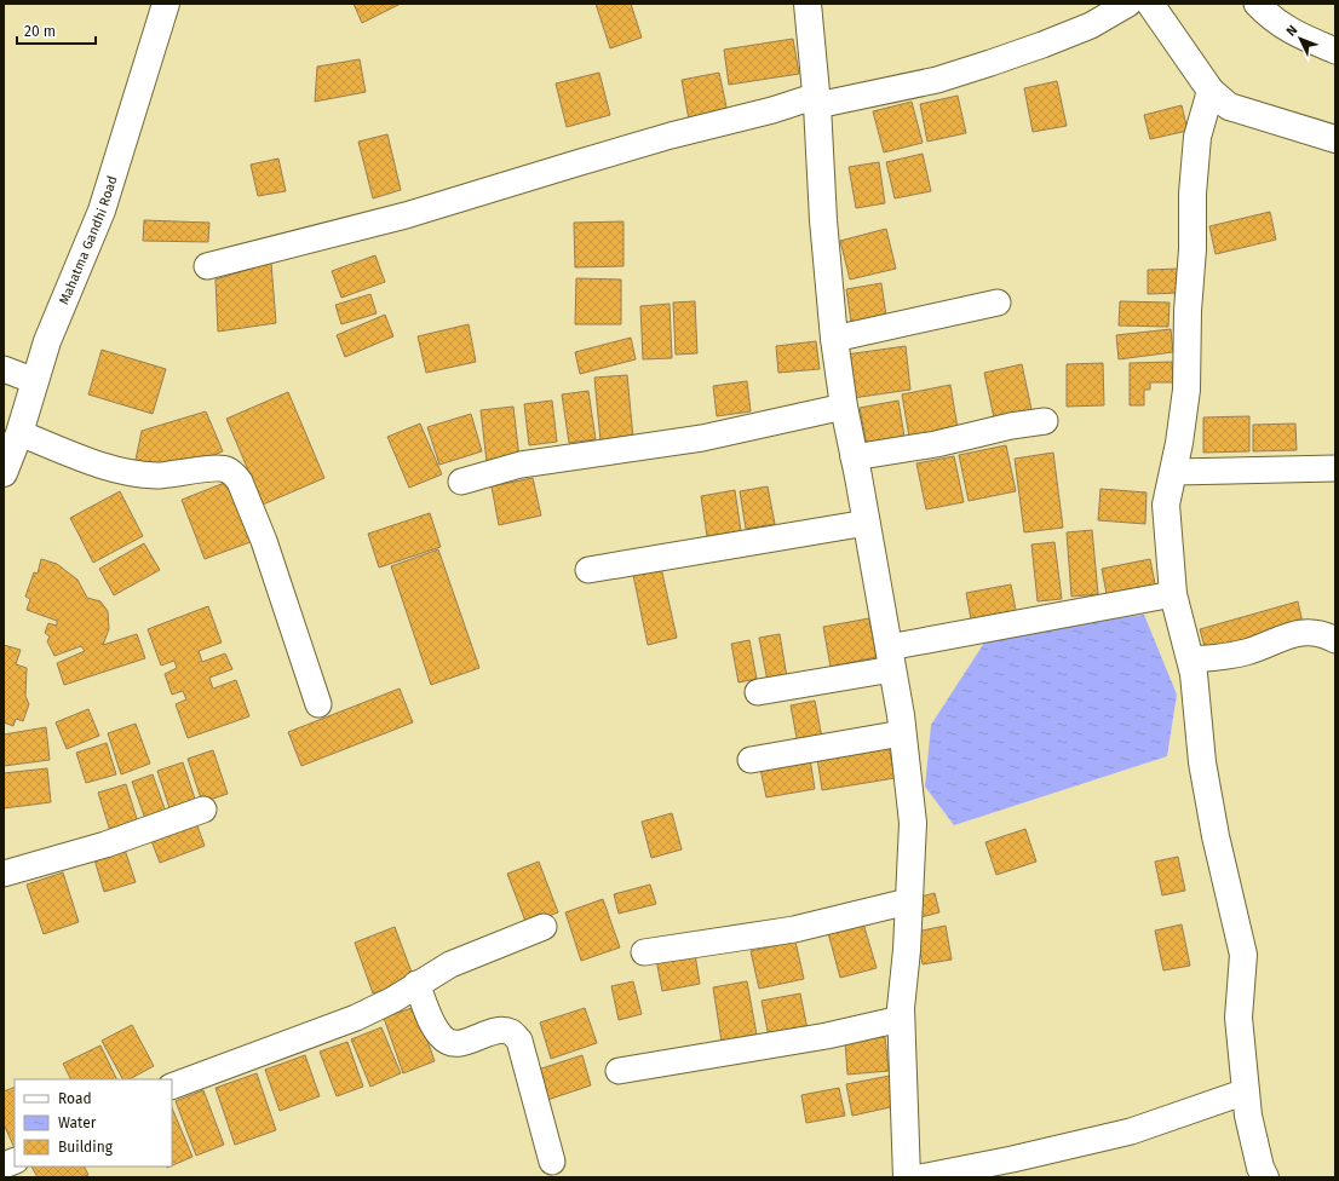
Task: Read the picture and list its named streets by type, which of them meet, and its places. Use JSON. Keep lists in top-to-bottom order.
{
  "streets": {
    "street": ["Mahatma Gandhi Road"]
  },
  "legend": ["Road", "Water", "Building"],
  "scale_bar": "20 m",
  "north": "top left"
}
